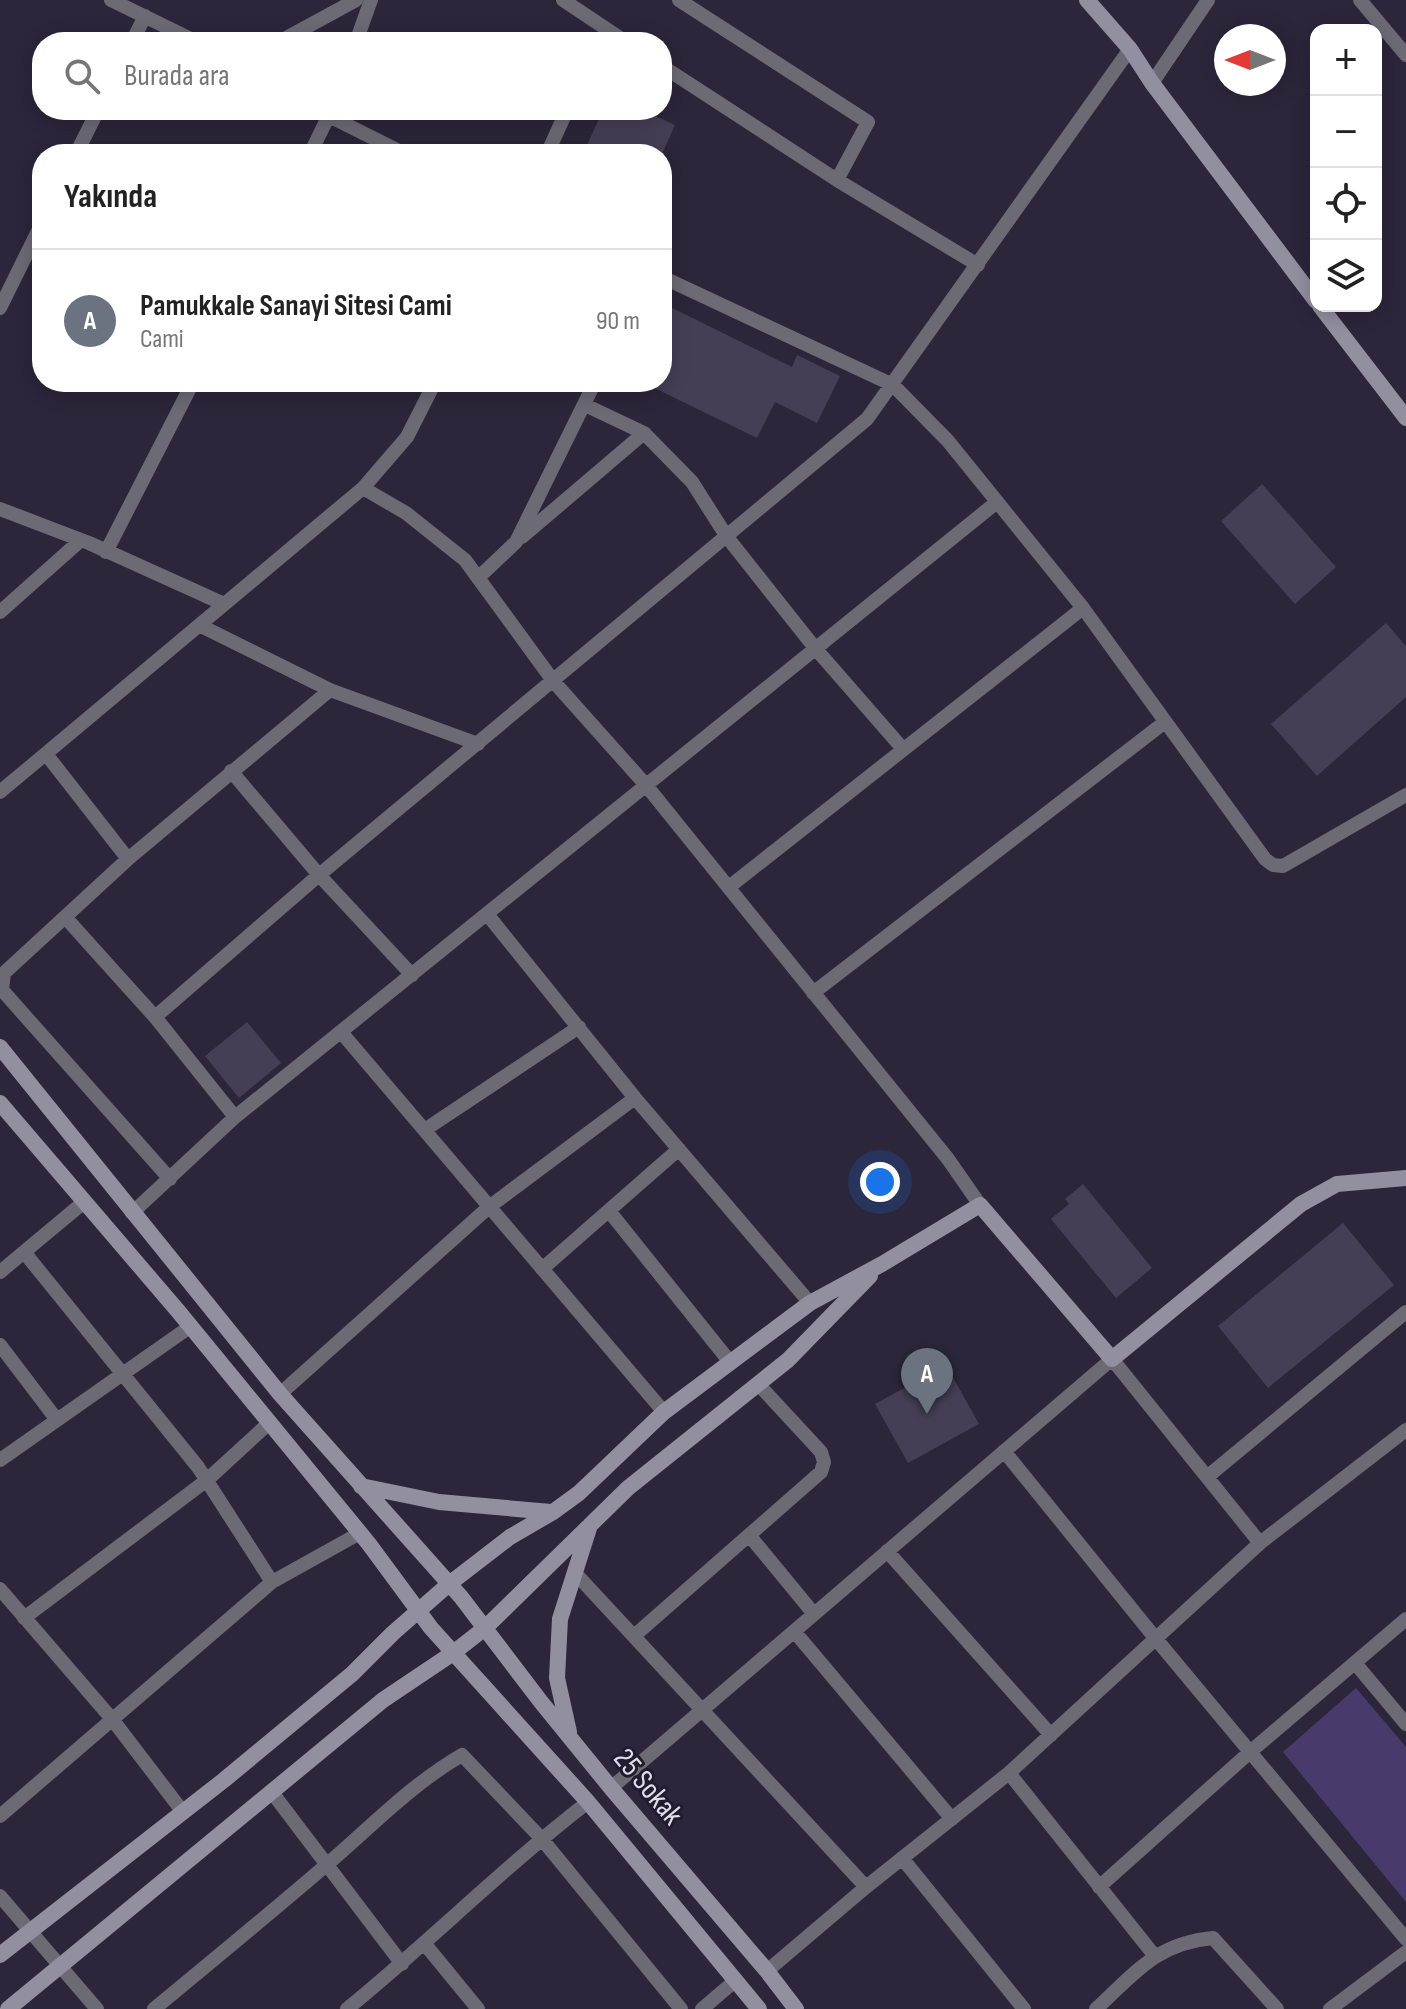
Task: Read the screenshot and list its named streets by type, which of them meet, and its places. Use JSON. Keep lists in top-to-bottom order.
{
  "streets": {
    "street": ["25 Sokak"]
  },
  "north": "left",
  "page": {
    "map_buttons": ["+", "−"],
    "search": "Burada ara",
    "heading": "Yakında",
    "list": [
      {
        "mark": "A",
        "name": "Pamukkale Sanayi Sitesi Cami",
        "note": "Cami",
        "value": "90 m"
      }
    ],
    "pins": "A"
  }
}
